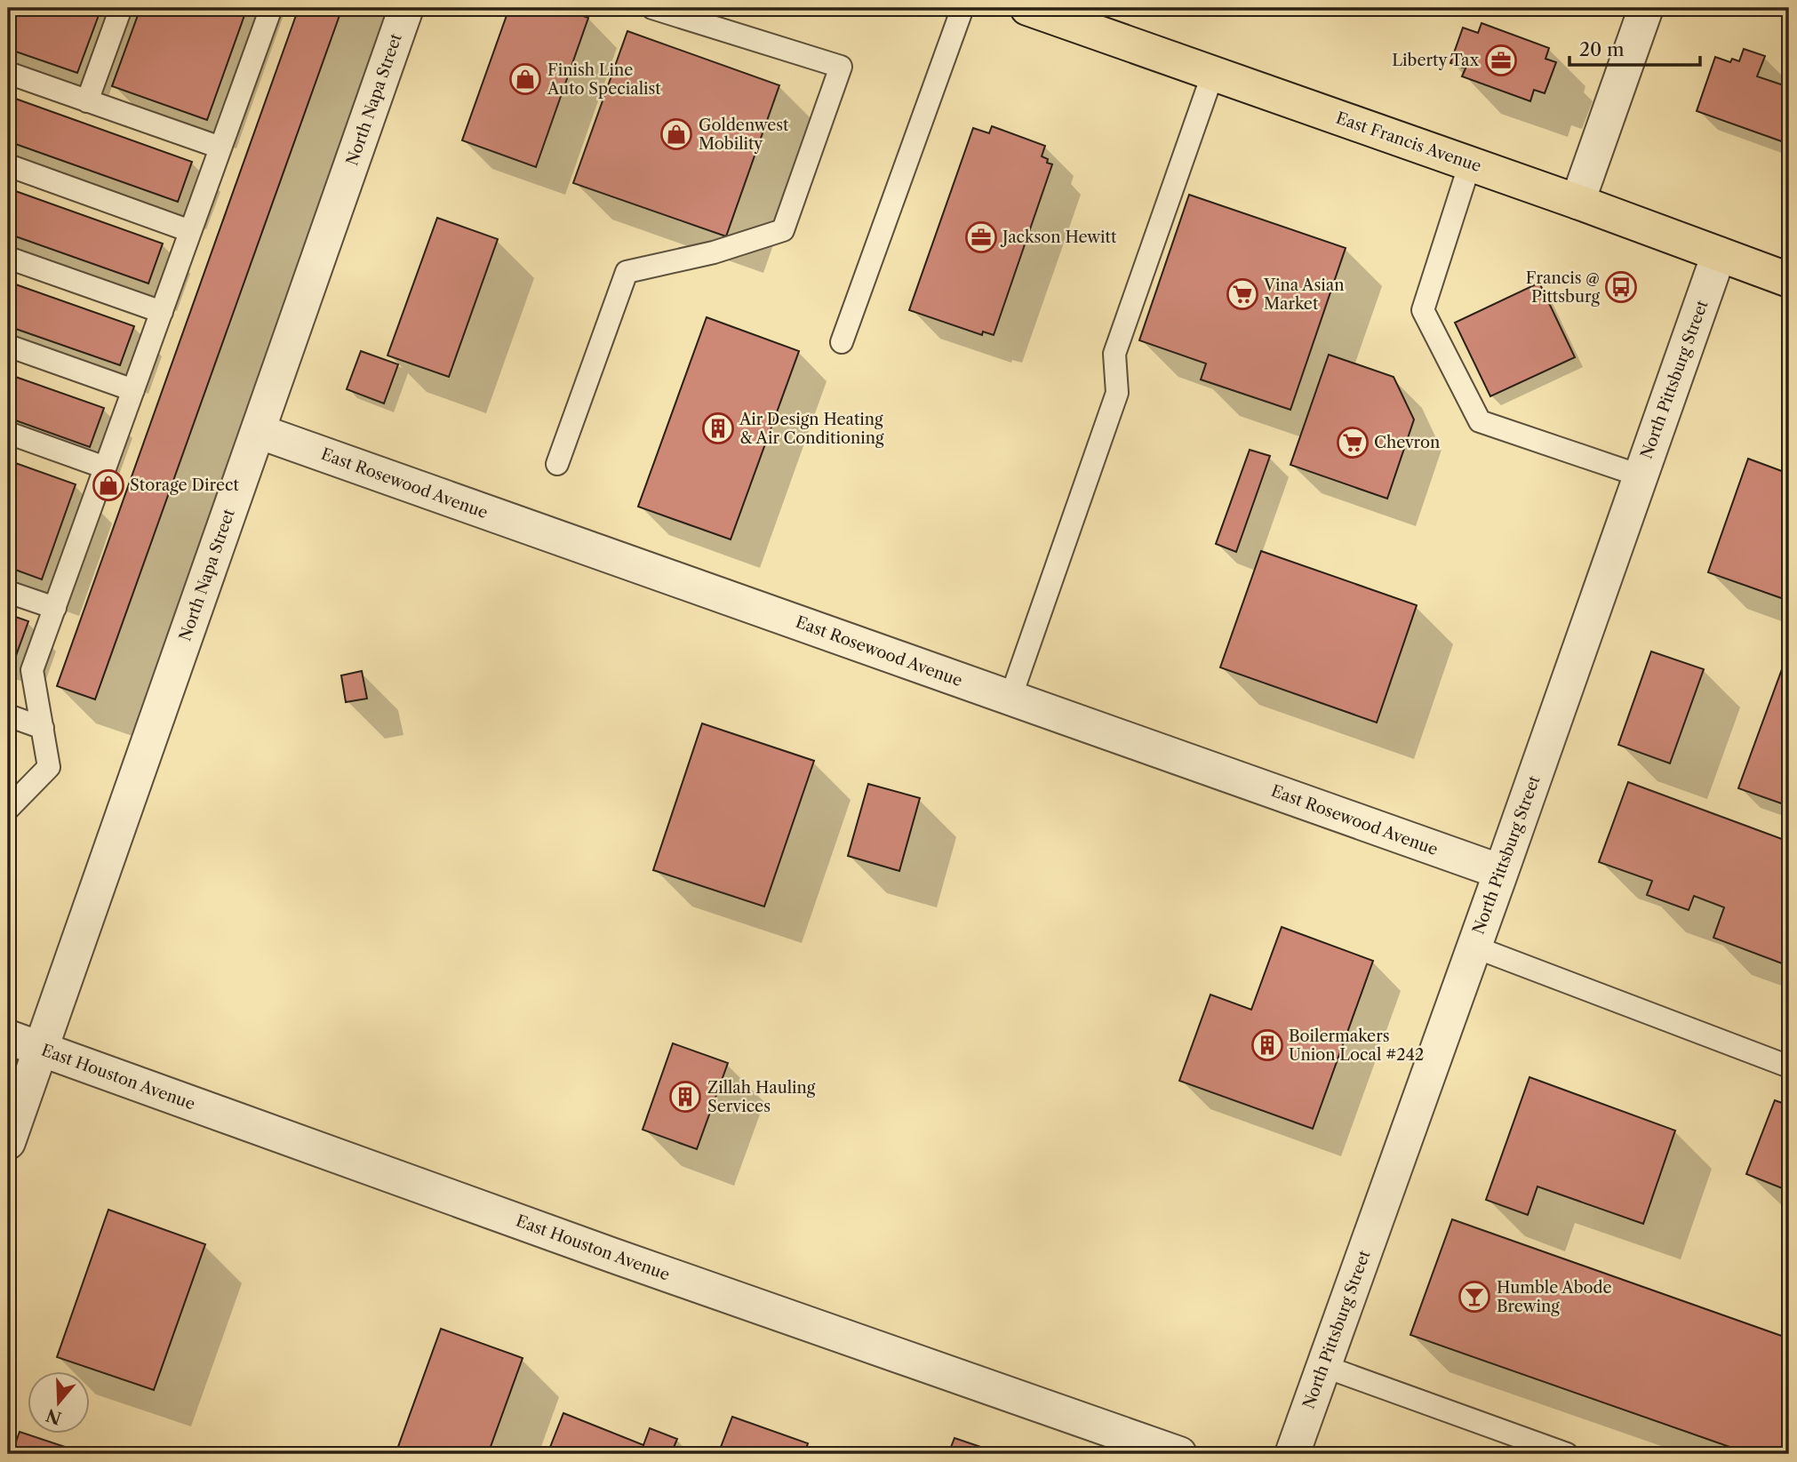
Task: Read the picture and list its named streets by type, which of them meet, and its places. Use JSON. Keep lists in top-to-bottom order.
{
  "streets": {
    "main road": ["East Francis Avenue"],
    "street": [
      "North Napa Street",
      "North Pittsburg Street",
      "East Rosewood Avenue",
      "East Houston Avenue"
    ]
  },
  "crossings": [
    ["North Napa Street", "East Rosewood Avenue"],
    ["North Napa Street", "East Houston Avenue"],
    ["East Francis Avenue", "North Pittsburg Street"],
    ["North Pittsburg Street", "East Rosewood Avenue"]
  ],
  "places": {
    "office": ["Liberty Tax", "Jackson Hewitt"],
    "shop": ["Finish Line Auto Specialist", "Goldenwest Mobility", "Storage Direct"],
    "bus stop": ["Francis @ Pittsburg"],
    "supermarket": ["Vina Asian Market", "Chevron"],
    "building": ["Air Design Heating & Air Conditioning", "Boilermakers Union Local #242", "Zillah Hauling Services"],
    "bar": ["Humble Abode Brewing"]
  },
  "scale_bar": "20 m",
  "north": "bottom"
}
